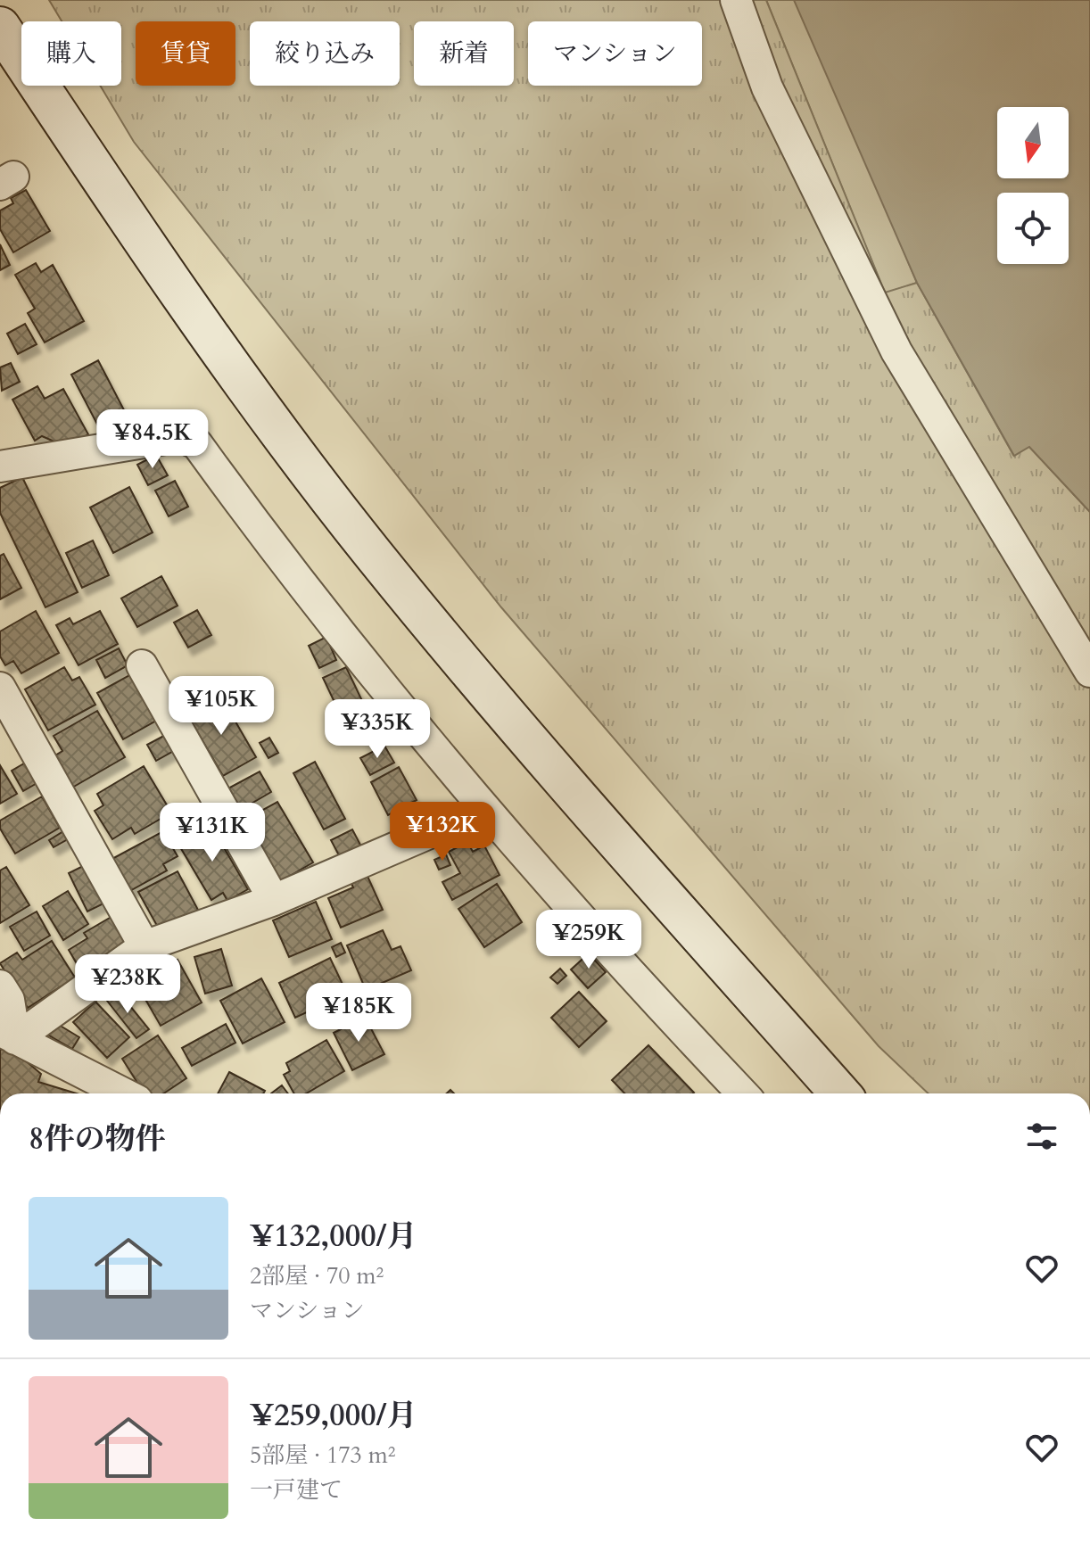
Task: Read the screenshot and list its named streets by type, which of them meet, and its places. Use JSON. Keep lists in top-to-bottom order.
{
  "north": "bottom",
  "page": {
    "chip": [
      "購入",
      "賃貸",
      "絞り込み",
      "新着",
      "マンション"
    ],
    "price": [
      "¥84.5K",
      "¥105K",
      "¥335K",
      "¥132K",
      "¥131K",
      "¥259K",
      "¥238K",
      "¥185K"
    ],
    "heading": "8件の物件",
    "list": [
      {
        "name": "¥132,000/月",
        "note": "2部屋 · 70 m² · マンション"
      },
      {
        "name": "¥259,000/月",
        "note": "5部屋 · 173 m² · 一戸建て"
      }
    ]
  }
}
